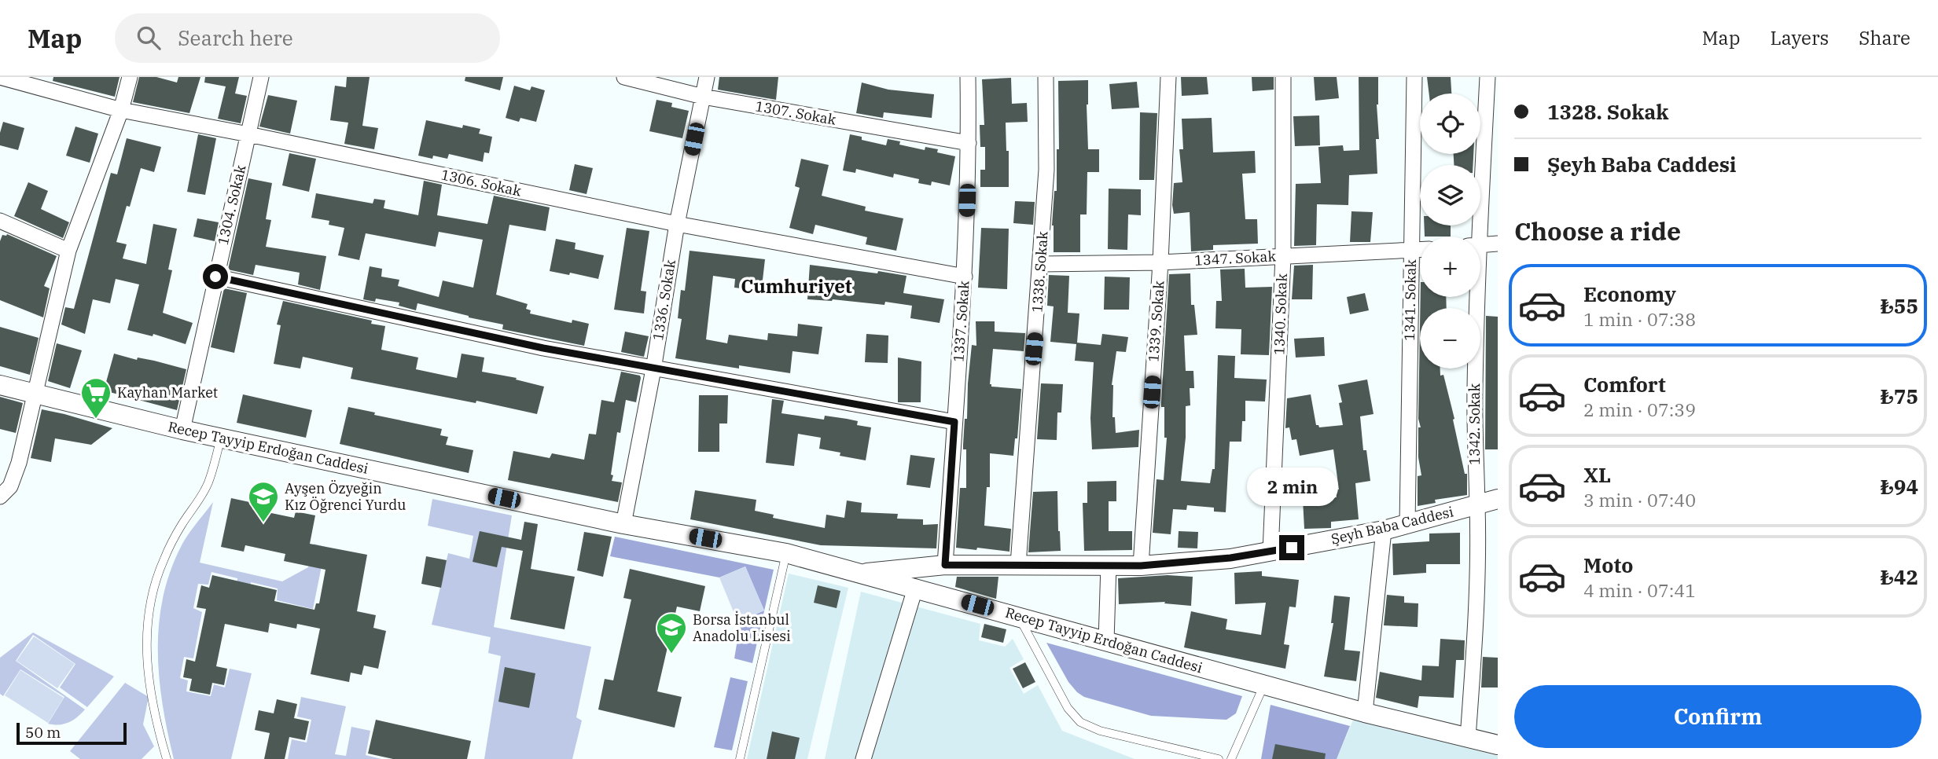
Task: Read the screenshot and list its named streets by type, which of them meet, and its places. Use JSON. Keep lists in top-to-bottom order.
{
  "streets": {
    "street": [
      "1307. Sokak",
      "1306. Sokak",
      "1304. Sokak",
      "1347. Sokak",
      "1338. Sokak",
      "1336. Sokak",
      "1341. Sokak",
      "1340. Sokak",
      "1337. Sokak",
      "1339. Sokak",
      "1342. Sokak",
      "Recep Tayyip Erdoğan Caddesi",
      "Şeyh Baba Caddesi"
    ]
  },
  "crossings": [
    ["1307. Sokak", "1336. Sokak"],
    ["1307. Sokak", "1337. Sokak"],
    ["1306. Sokak", "1304. Sokak"],
    ["1306. Sokak", "1336. Sokak"],
    ["1306. Sokak", "1337. Sokak"],
    ["1304. Sokak", "Recep Tayyip Erdoğan Caddesi"],
    ["1347. Sokak", "1338. Sokak"],
    ["1347. Sokak", "1341. Sokak"],
    ["1347. Sokak", "1340. Sokak"],
    ["1347. Sokak", "1339. Sokak"],
    ["1338. Sokak", "Şeyh Baba Caddesi"],
    ["1336. Sokak", "Recep Tayyip Erdoğan Caddesi"],
    ["1341. Sokak", "Şeyh Baba Caddesi"],
    ["1340. Sokak", "Şeyh Baba Caddesi"],
    ["1337. Sokak", "Şeyh Baba Caddesi"],
    ["1339. Sokak", "Şeyh Baba Caddesi"],
    ["1342. Sokak", "Recep Tayyip Erdoğan Caddesi"],
    ["1342. Sokak", "Şeyh Baba Caddesi"],
    ["Recep Tayyip Erdoğan Caddesi", "Şeyh Baba Caddesi"]
  ],
  "districts": ["Cumhuriyet"],
  "places": {
    "supermarket": ["Kayhan Market"],
    "school or university": ["Ayşen Özyeğin Kız Öğrenci Yurdu", "Borsa İstanbul Anadolu Lisesi"]
  },
  "scale_bar": "50 m",
  "page": {
    "header": "Map",
    "search": "Search here",
    "nav": ["Map", "Layers", "Share"],
    "banner": ["1328. Sokak", "Şeyh Baba Caddesi"],
    "map_buttons": ["+", "−"],
    "heading": "Choose a ride",
    "list": [
      {
        "name": "Economy",
        "note": "1 min · 07:38",
        "value": "₺55"
      },
      {
        "name": "Comfort",
        "note": "2 min · 07:39",
        "value": "₺75"
      },
      {
        "name": "XL",
        "note": "3 min · 07:40",
        "value": "₺94"
      },
      {
        "name": "Moto",
        "note": "4 min · 07:41",
        "value": "₺42"
      }
    ],
    "bubble": "2 min",
    "buttons": "Confirm",
    "scale": "50 m"
  }
}
